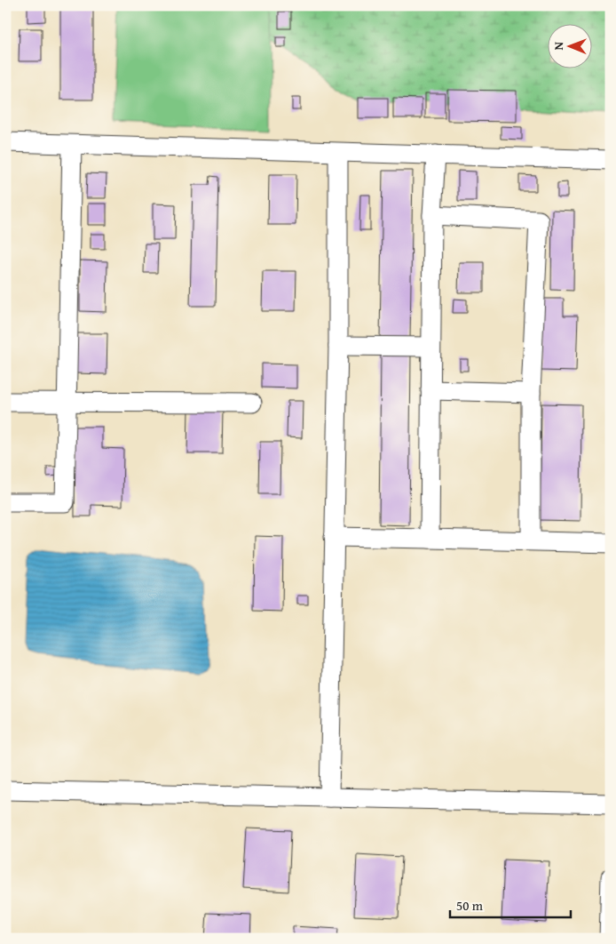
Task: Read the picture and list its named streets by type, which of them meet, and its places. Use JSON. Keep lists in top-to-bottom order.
{
  "scale_bar": "50 m",
  "north": "left"
}
